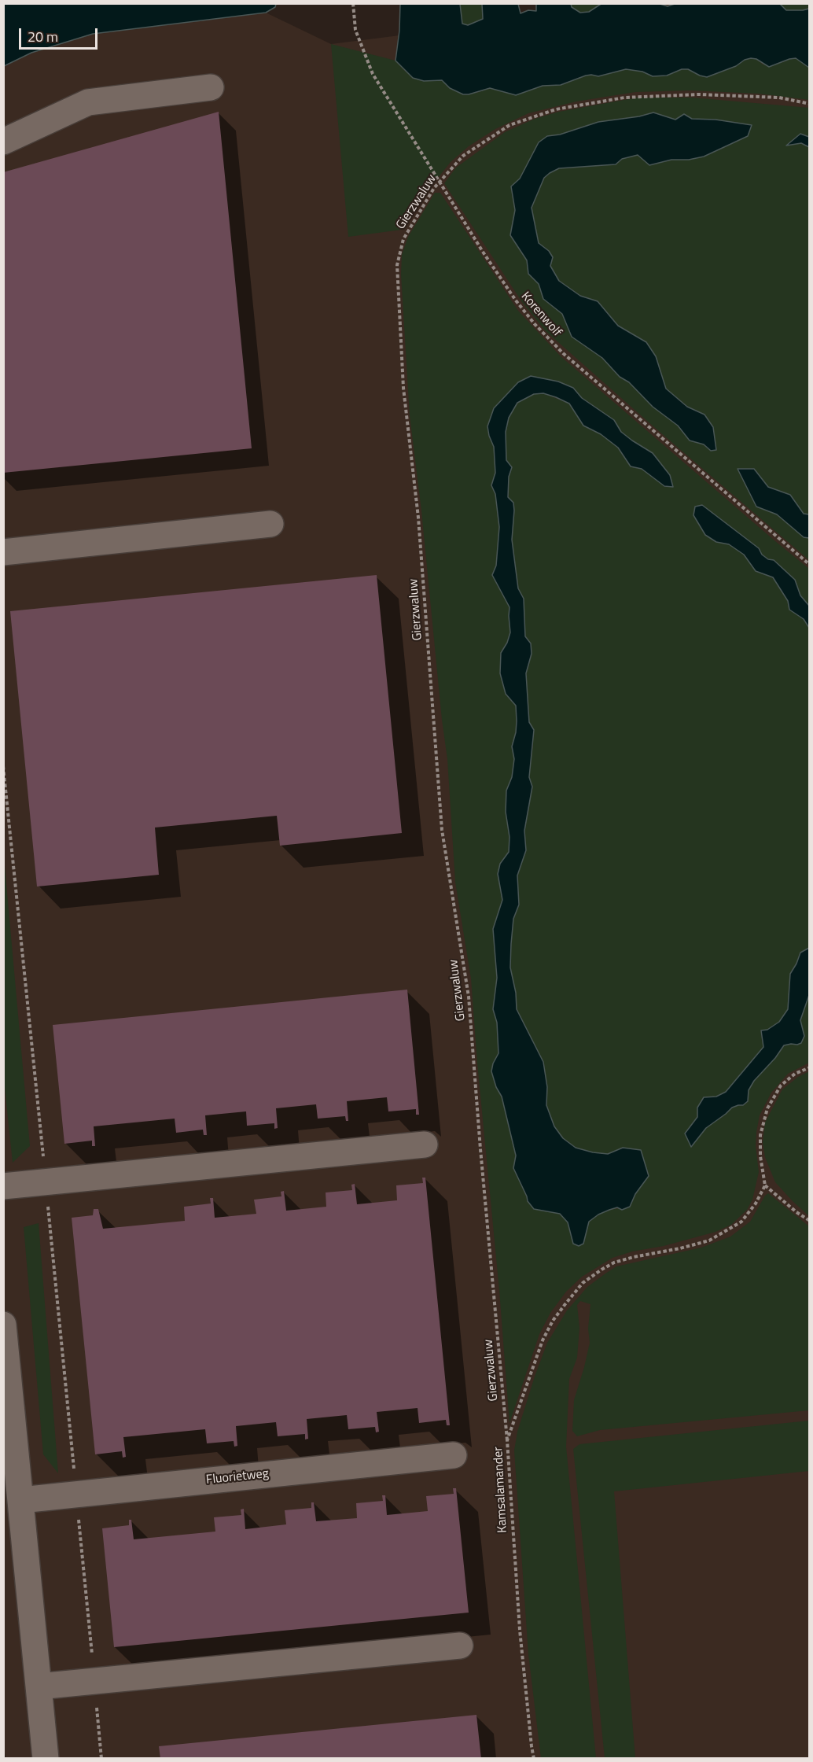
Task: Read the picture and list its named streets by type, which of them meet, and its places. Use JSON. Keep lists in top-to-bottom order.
{
  "streets": {
    "street": ["Fluorietweg"],
    "path": ["Gierzwaluw", "Korenwolf", "Kamsalamander"]
  },
  "crossings": [
    ["Gierzwaluw", "Korenwolf"],
    ["Gierzwaluw", "Kamsalamander"]
  ],
  "scale_bar": "20 m"
}
